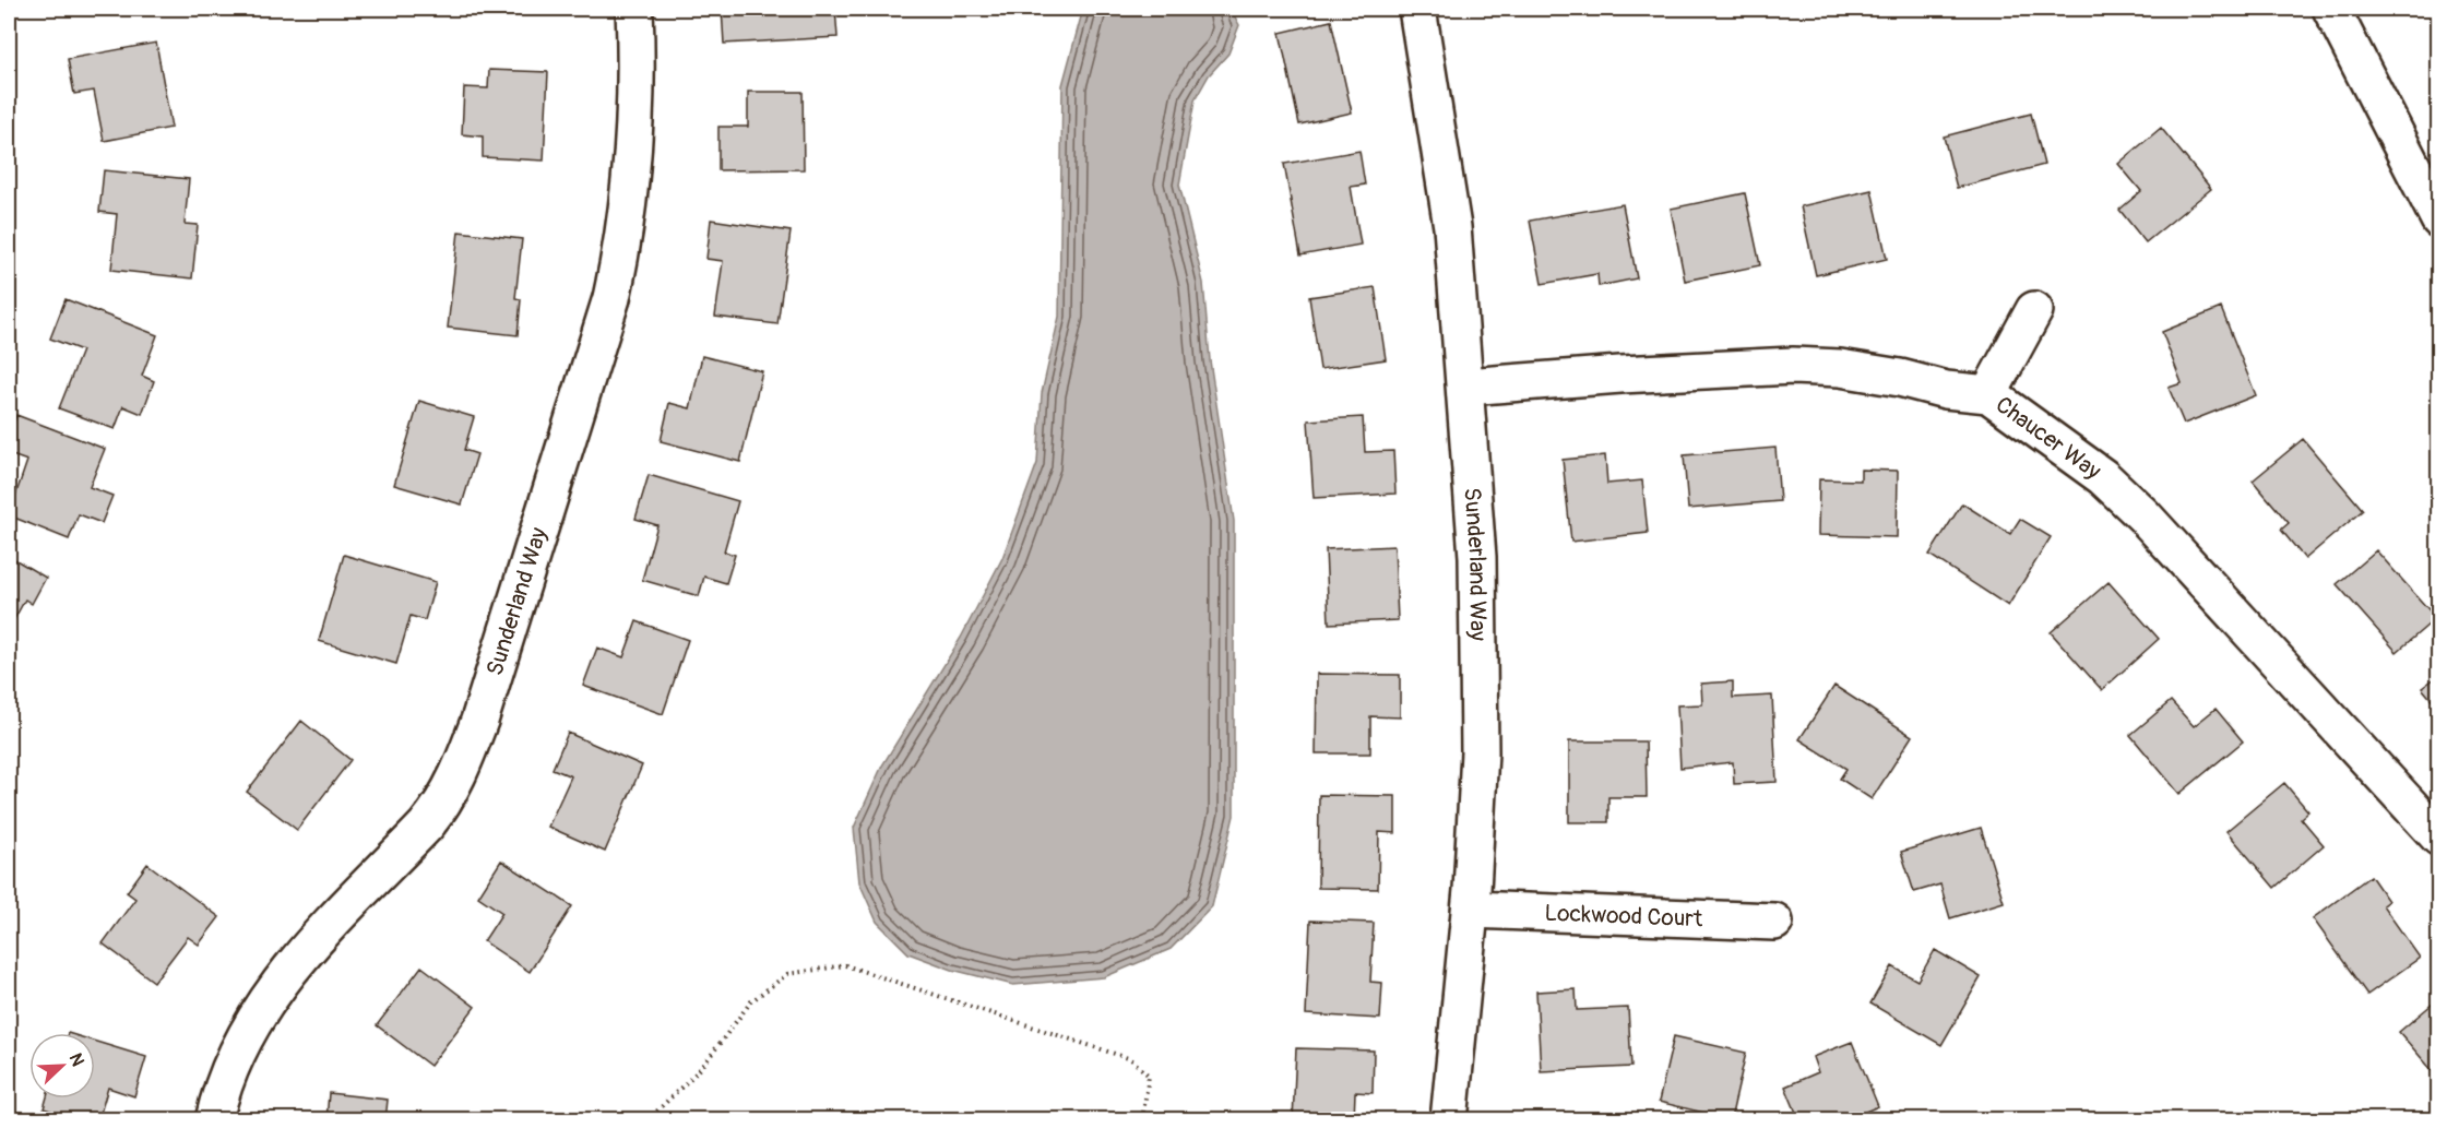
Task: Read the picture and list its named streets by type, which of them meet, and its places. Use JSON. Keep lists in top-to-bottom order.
{
  "streets": {
    "street": ["Chaucer Way", "Sunderland Way", "Lockwood Court"]
  },
  "crossings": [
    ["Chaucer Way", "Sunderland Way"],
    ["Sunderland Way", "Lockwood Court"]
  ],
  "north": "top right"
}
